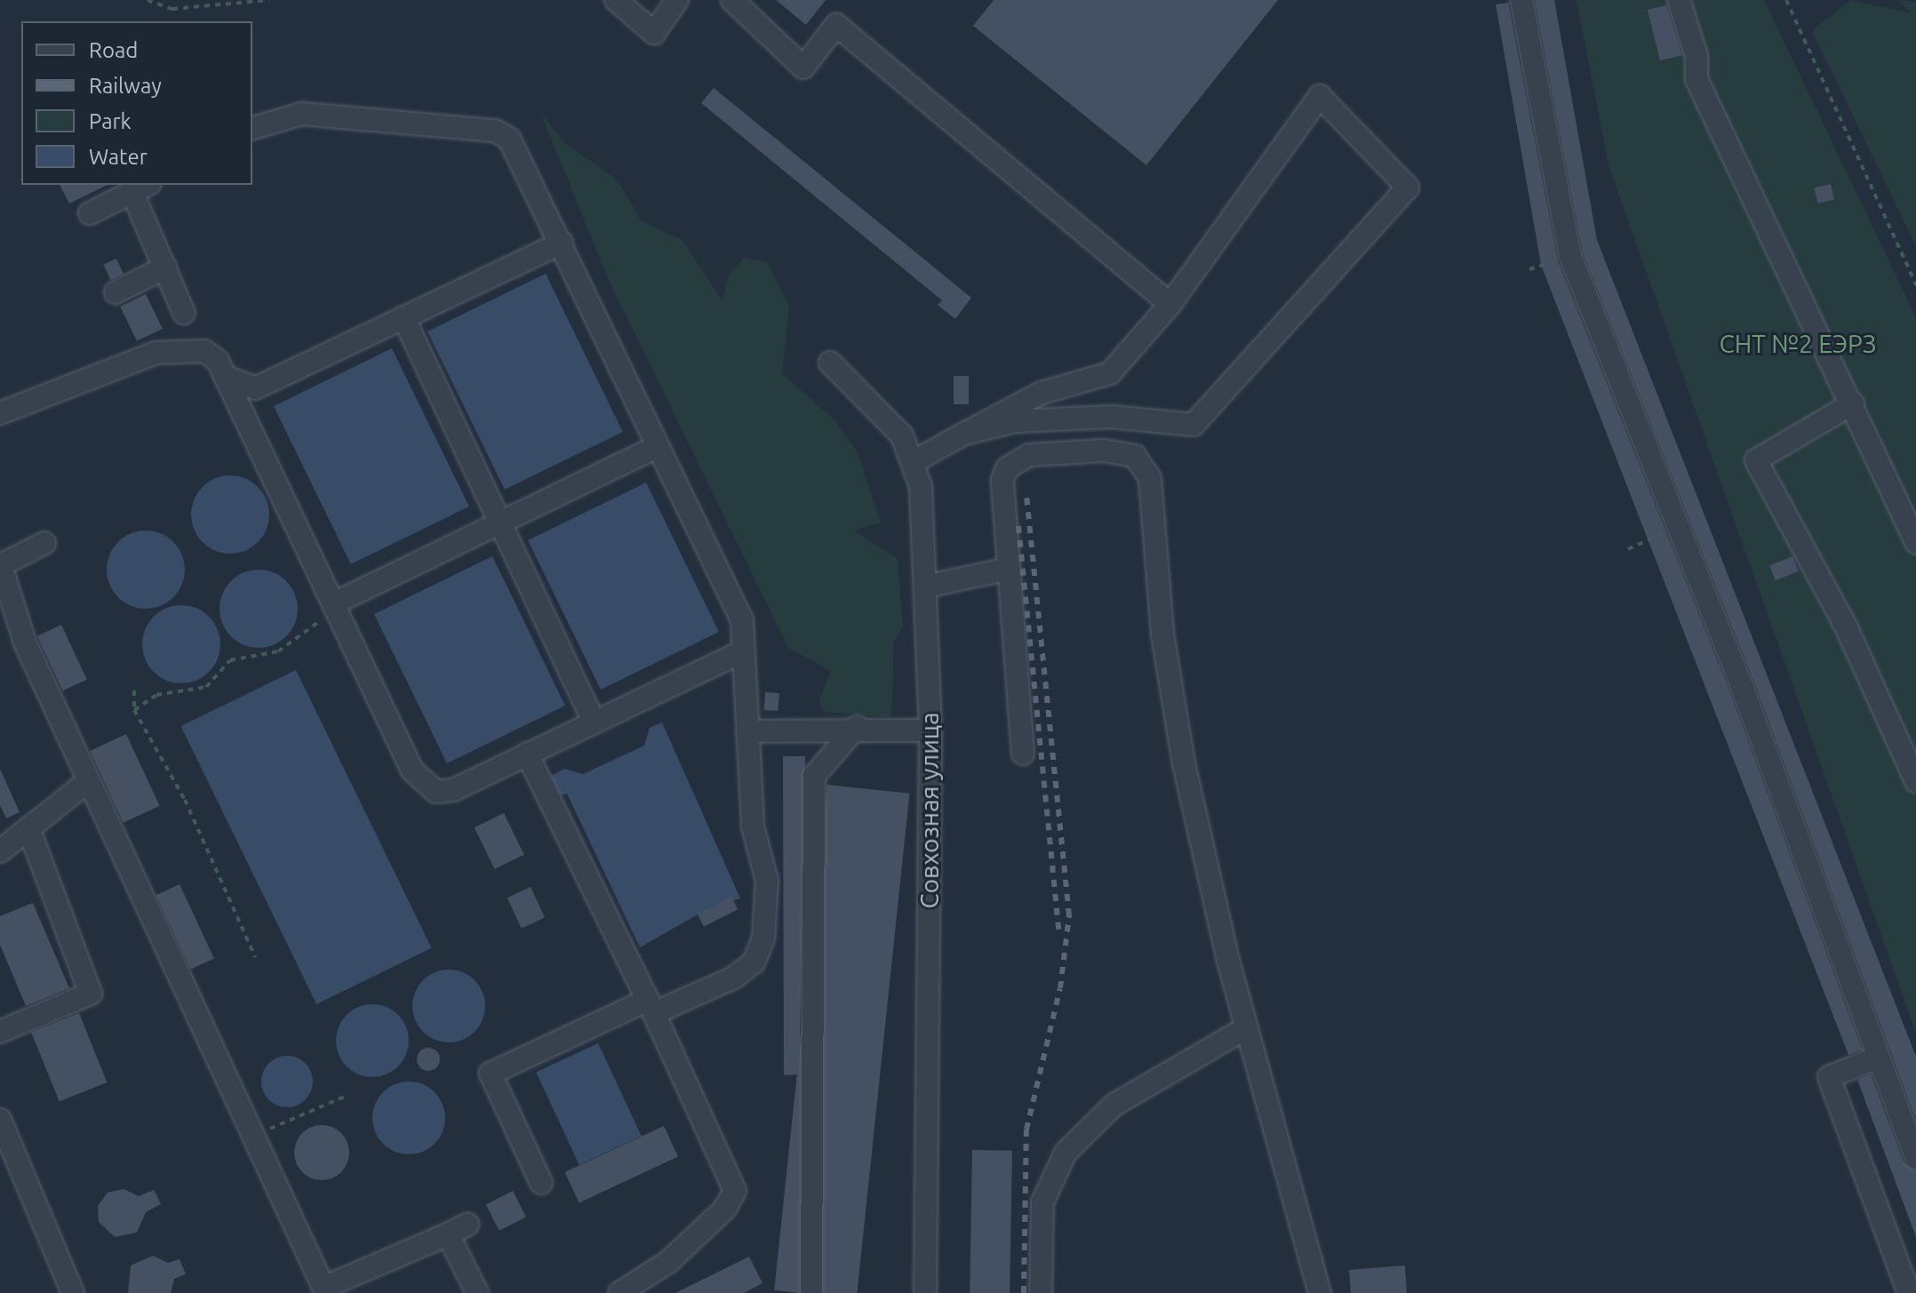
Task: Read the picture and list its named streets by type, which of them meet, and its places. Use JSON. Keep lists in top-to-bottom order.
{
  "streets": {
    "street": ["Совхозная улица"]
  },
  "parks": ["СНТ №2 ЕЭРЗ"],
  "legend": [
    "Road",
    "Railway",
    "Park",
    "Water"
  ]
}
